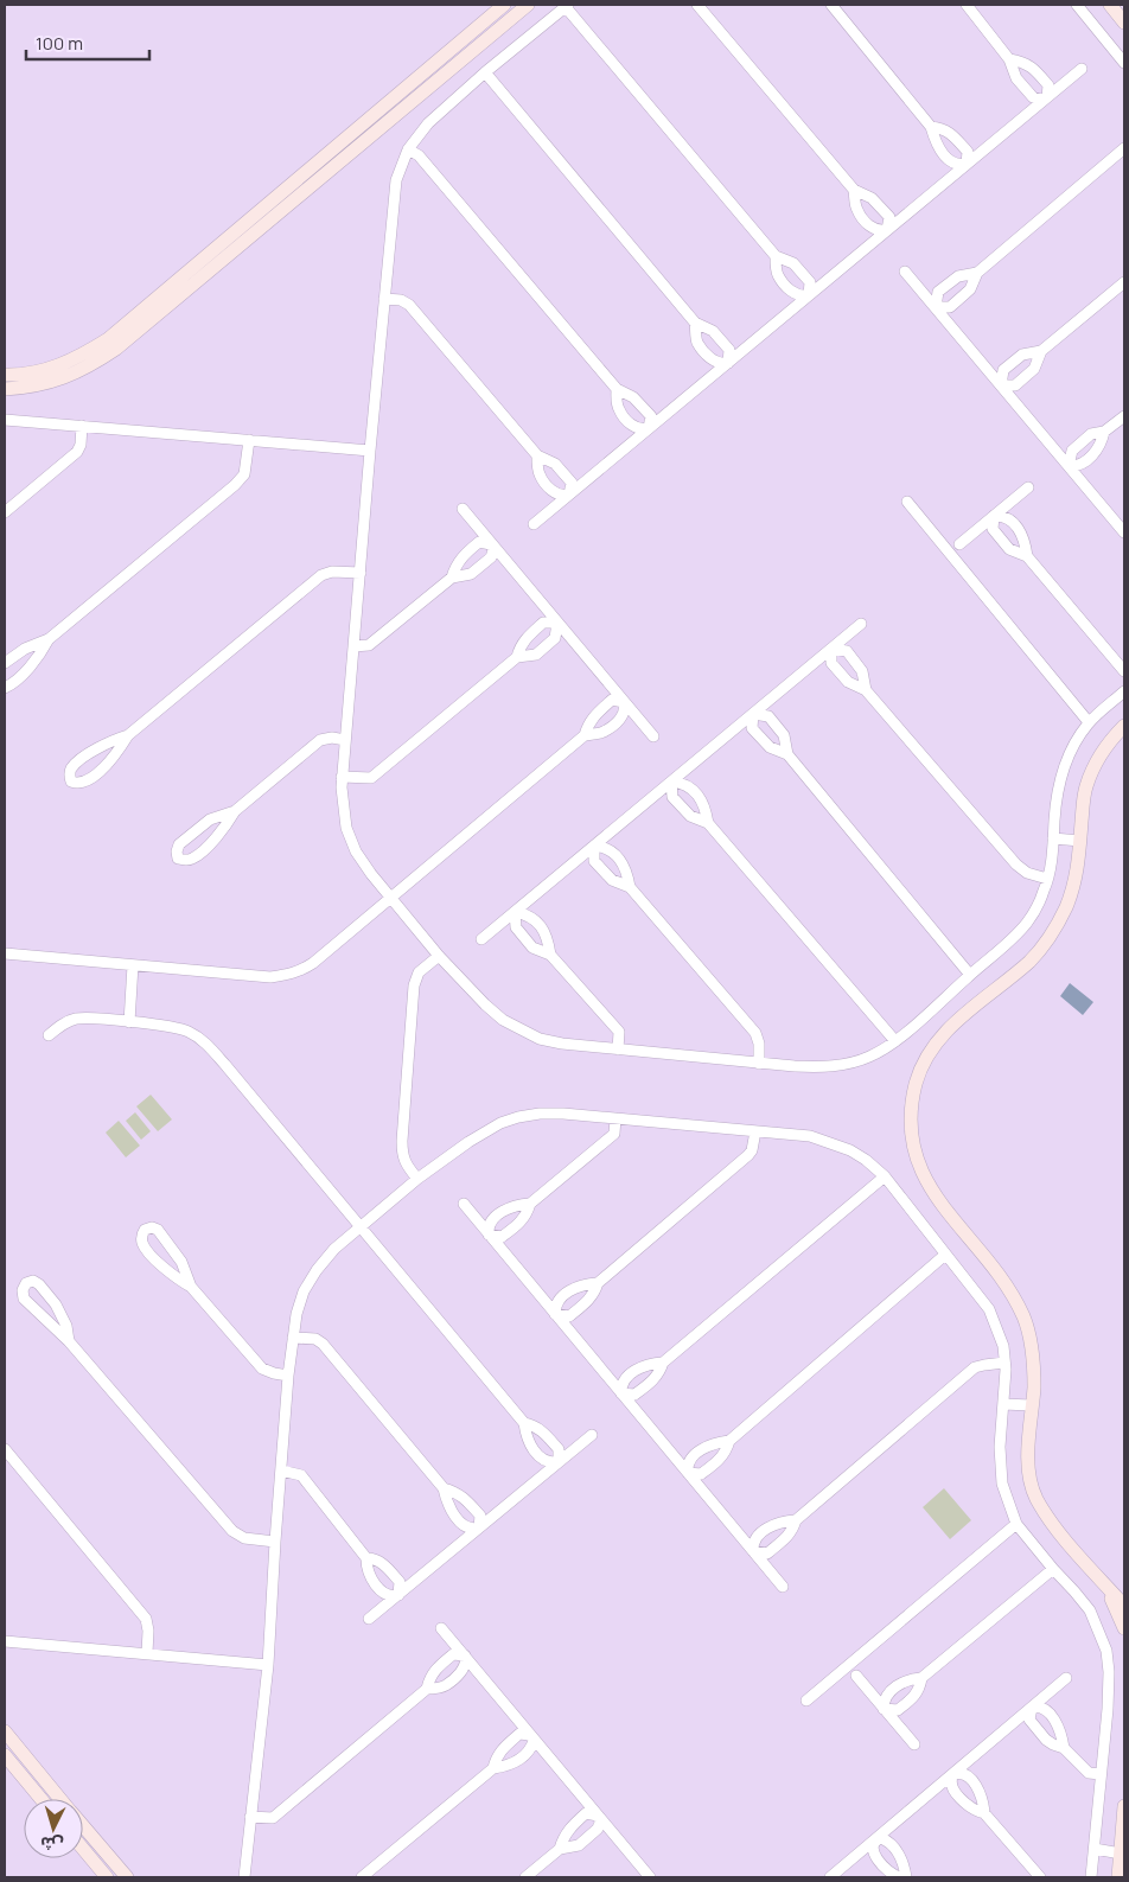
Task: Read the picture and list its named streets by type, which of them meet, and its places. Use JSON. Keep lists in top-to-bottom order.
{
  "scale_bar": "100 m",
  "north": "bottom"
}
